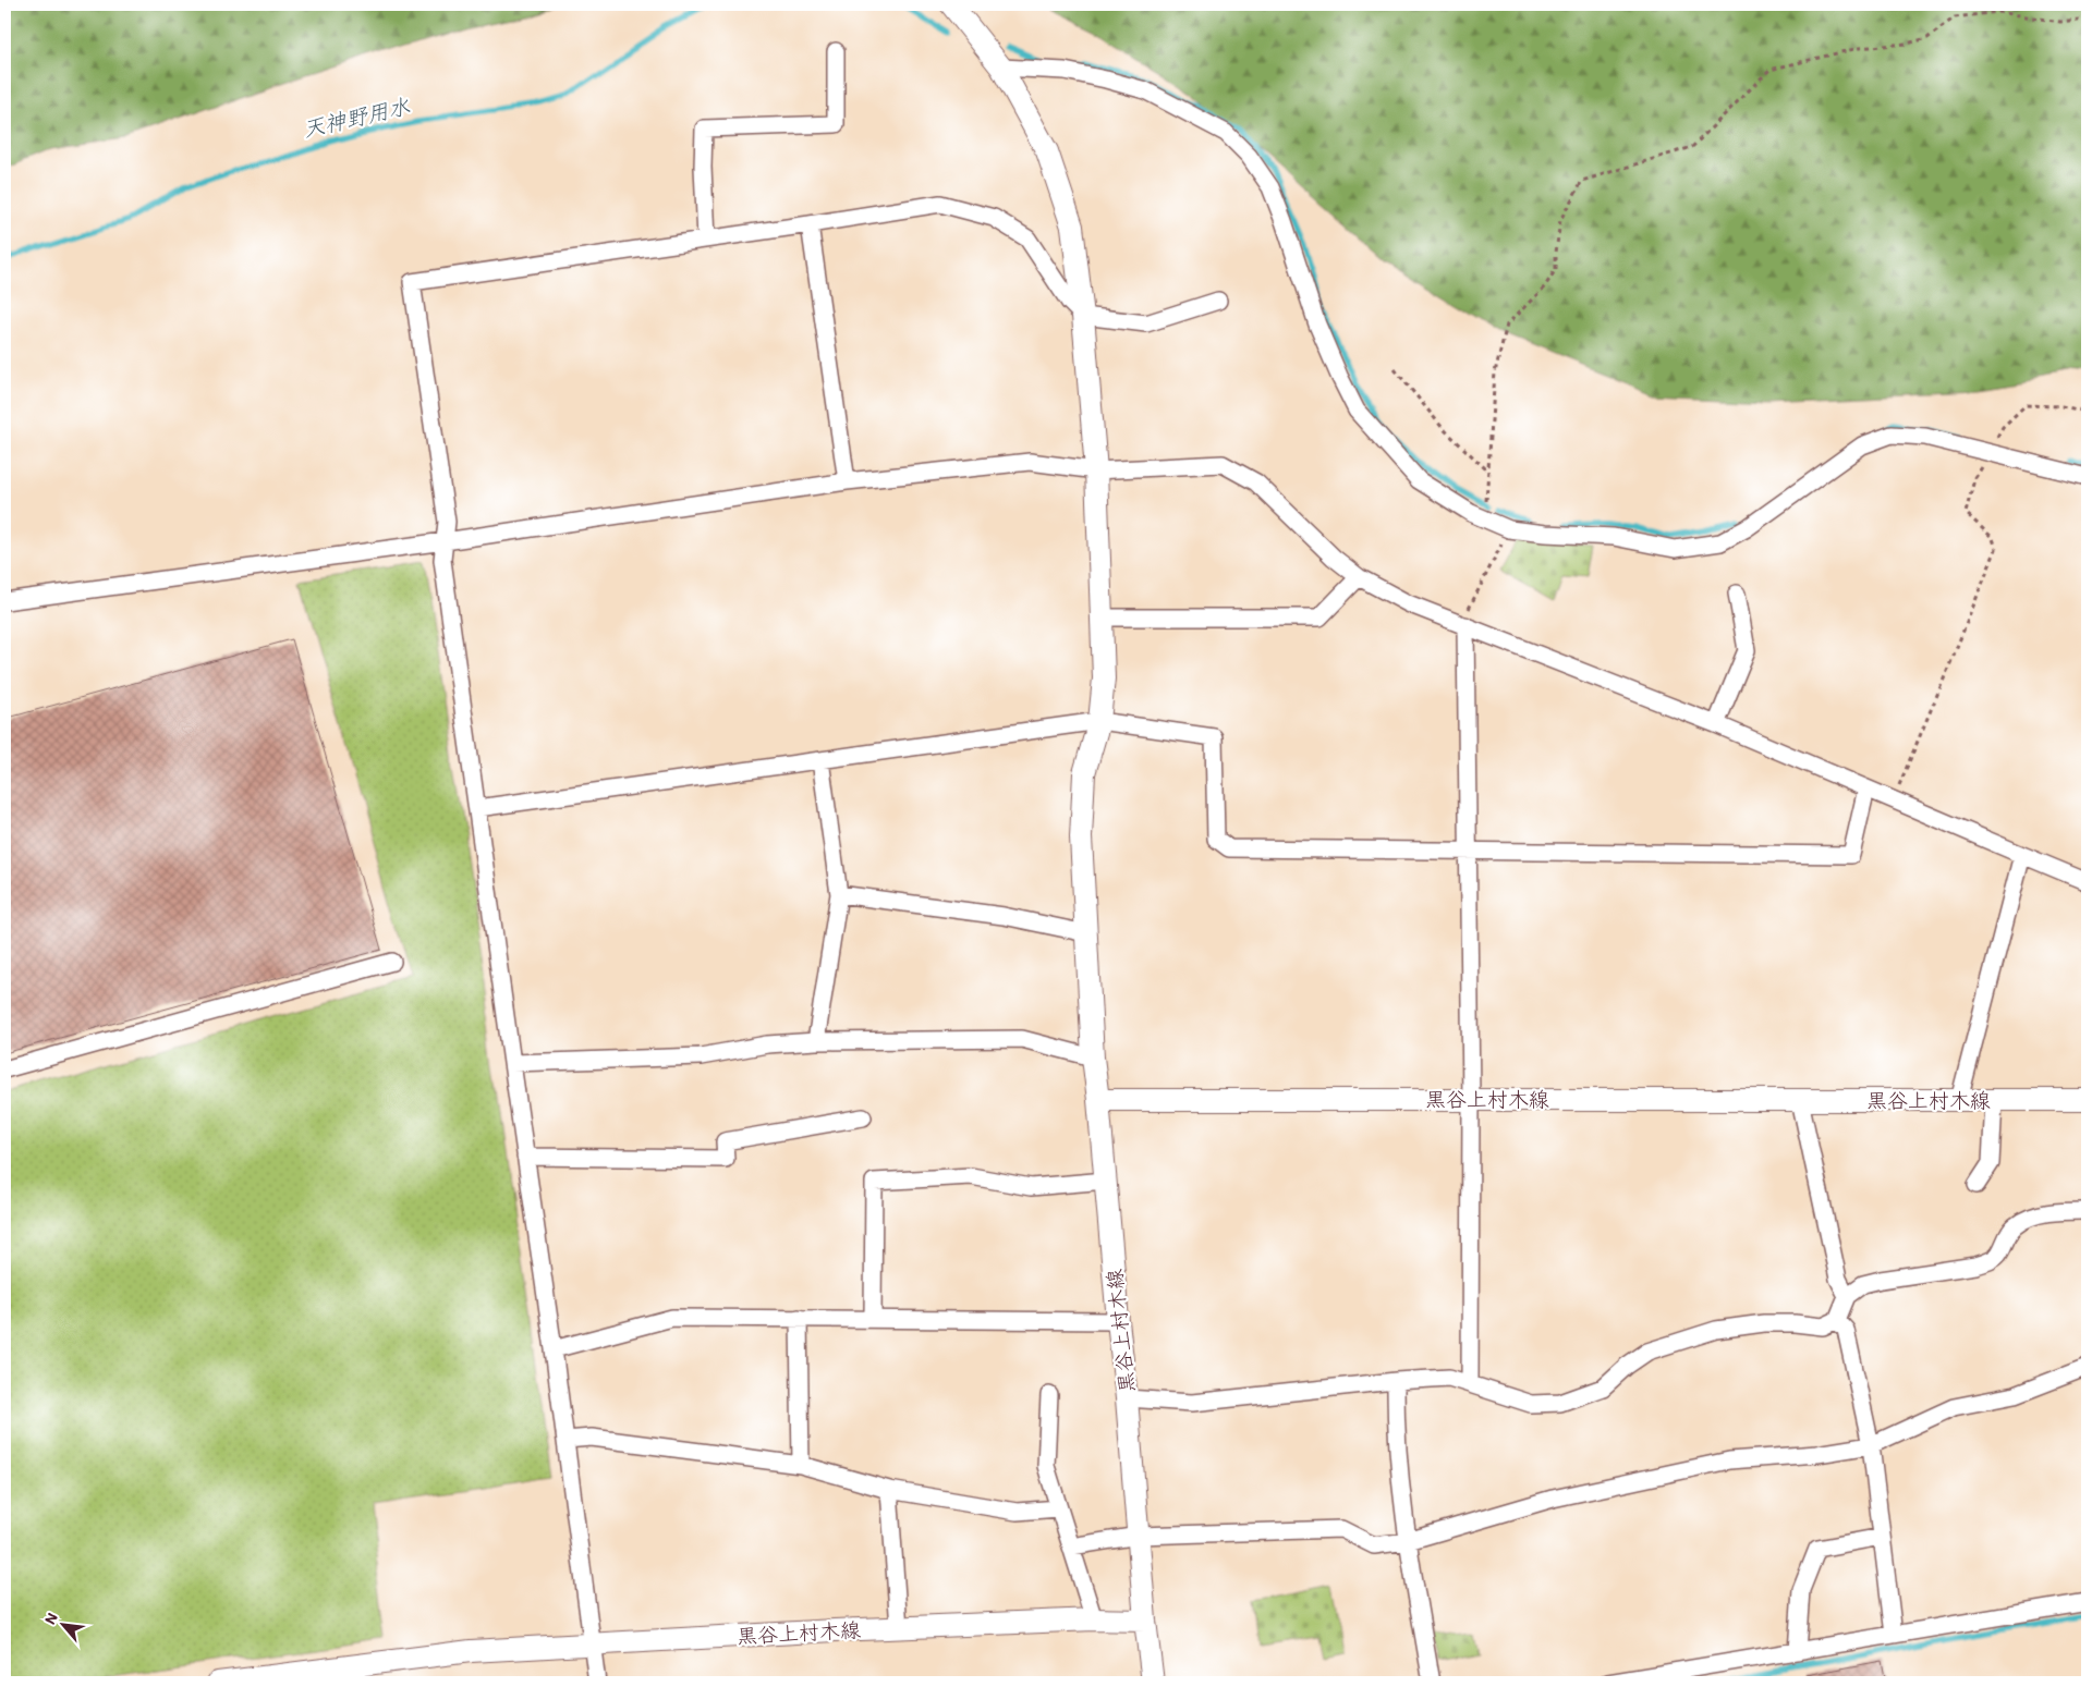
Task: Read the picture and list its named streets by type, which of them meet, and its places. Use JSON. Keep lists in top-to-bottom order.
{
  "streets": {
    "main road": ["黒谷上村木線"]
  },
  "water": ["天神野用水"],
  "north": "top left"
}
